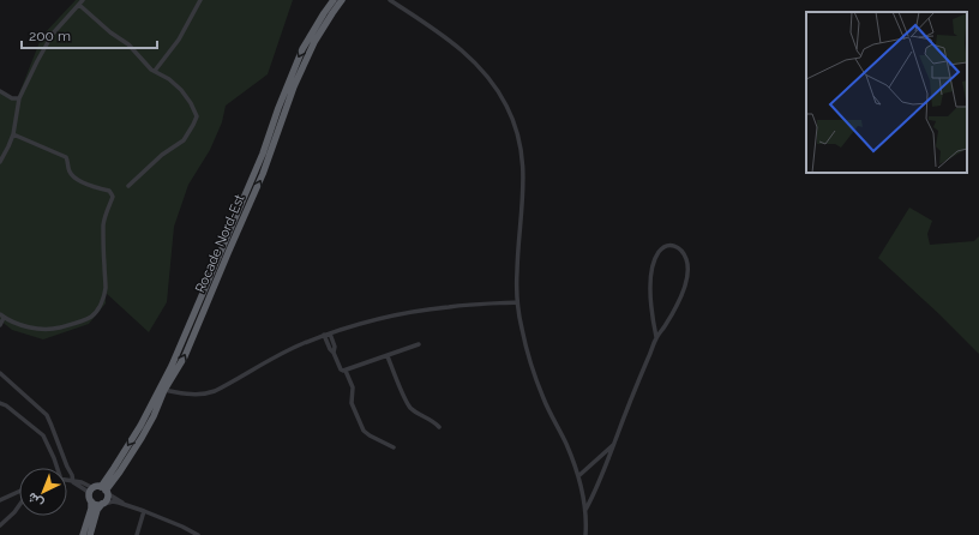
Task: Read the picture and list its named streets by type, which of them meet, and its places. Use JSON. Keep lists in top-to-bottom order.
{
  "streets": {
    "highway": ["Rocade Nord-Est"]
  },
  "scale_bar": "200 m",
  "north": "bottom left"
}
